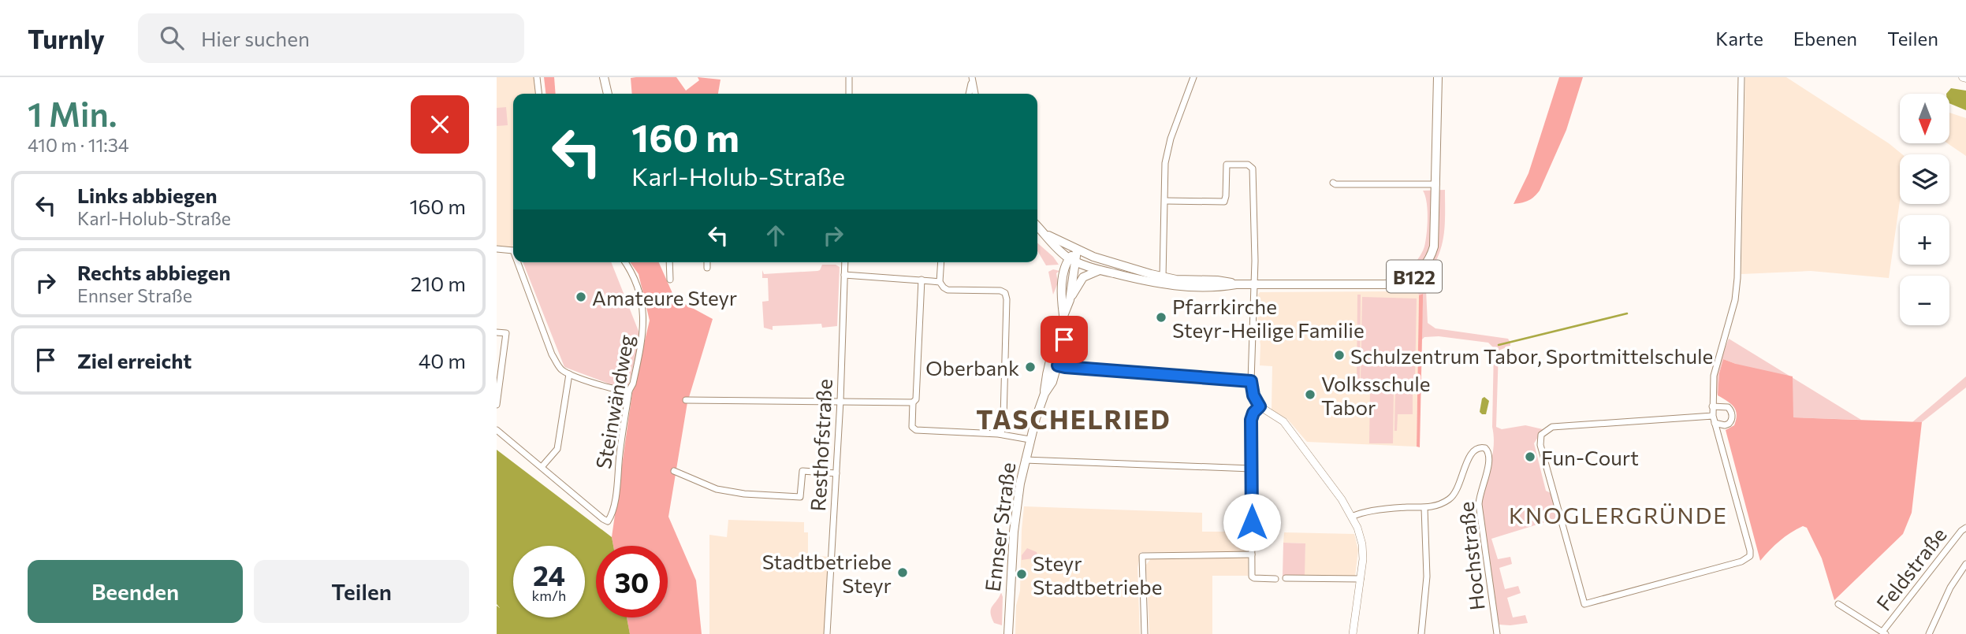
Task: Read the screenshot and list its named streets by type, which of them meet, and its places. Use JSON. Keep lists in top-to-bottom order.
{
  "streets": {
    "main road": ["B122", "Ennser Straße"],
    "street": [
      "Steinwändweg",
      "Resthofstraße",
      "Hochstraße",
      "Feldstraße"
    ]
  },
  "crossings": [
    ["B122", "Ennser Straße"]
  ],
  "districts": ["TASCHELRIED", "KNOGLERGRÜNDE"],
  "places": [
    "Amateure Steyr",
    "Pfarrkirche Steyr-Heilige Familie",
    "Schulzentrum Tabor, Sportmittelschule",
    "Oberbank",
    "Volksschule Tabor",
    "Fun-Court",
    "Stadtbetriebe Steyr",
    "Steyr Stadtbetriebe"
  ],
  "north": "bottom",
  "page": {
    "header": "Turnly",
    "search": "Hier suchen",
    "nav": ["Karte", "Ebenen", "Teilen"],
    "heading": ["1 Min.", "410 m · 11:34"],
    "map_buttons": ["+", "−"],
    "turn": ["160 m", "Karl-Holub-Straße"],
    "list": [
      {
        "name": "Links abbiegen",
        "note": "Karl-Holub-Straße",
        "value": "160 m"
      },
      {
        "name": "Rechts abbiegen",
        "note": "Ennser Straße",
        "value": "210 m"
      },
      {
        "name": "Ziel erreicht",
        "value": "40 m"
      }
    ],
    "speed": "24 km/h",
    "limit": "30",
    "buttons": ["Beenden", "Teilen"]
  }
}
